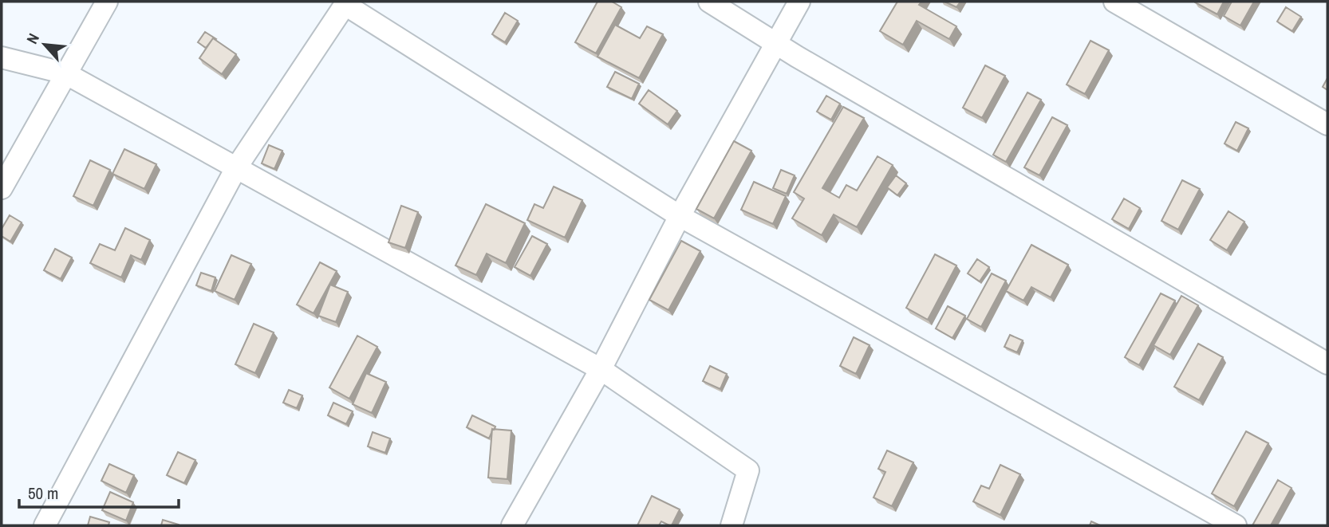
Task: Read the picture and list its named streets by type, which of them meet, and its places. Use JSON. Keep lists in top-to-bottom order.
{
  "scale_bar": "50 m",
  "north": "top left"
}
